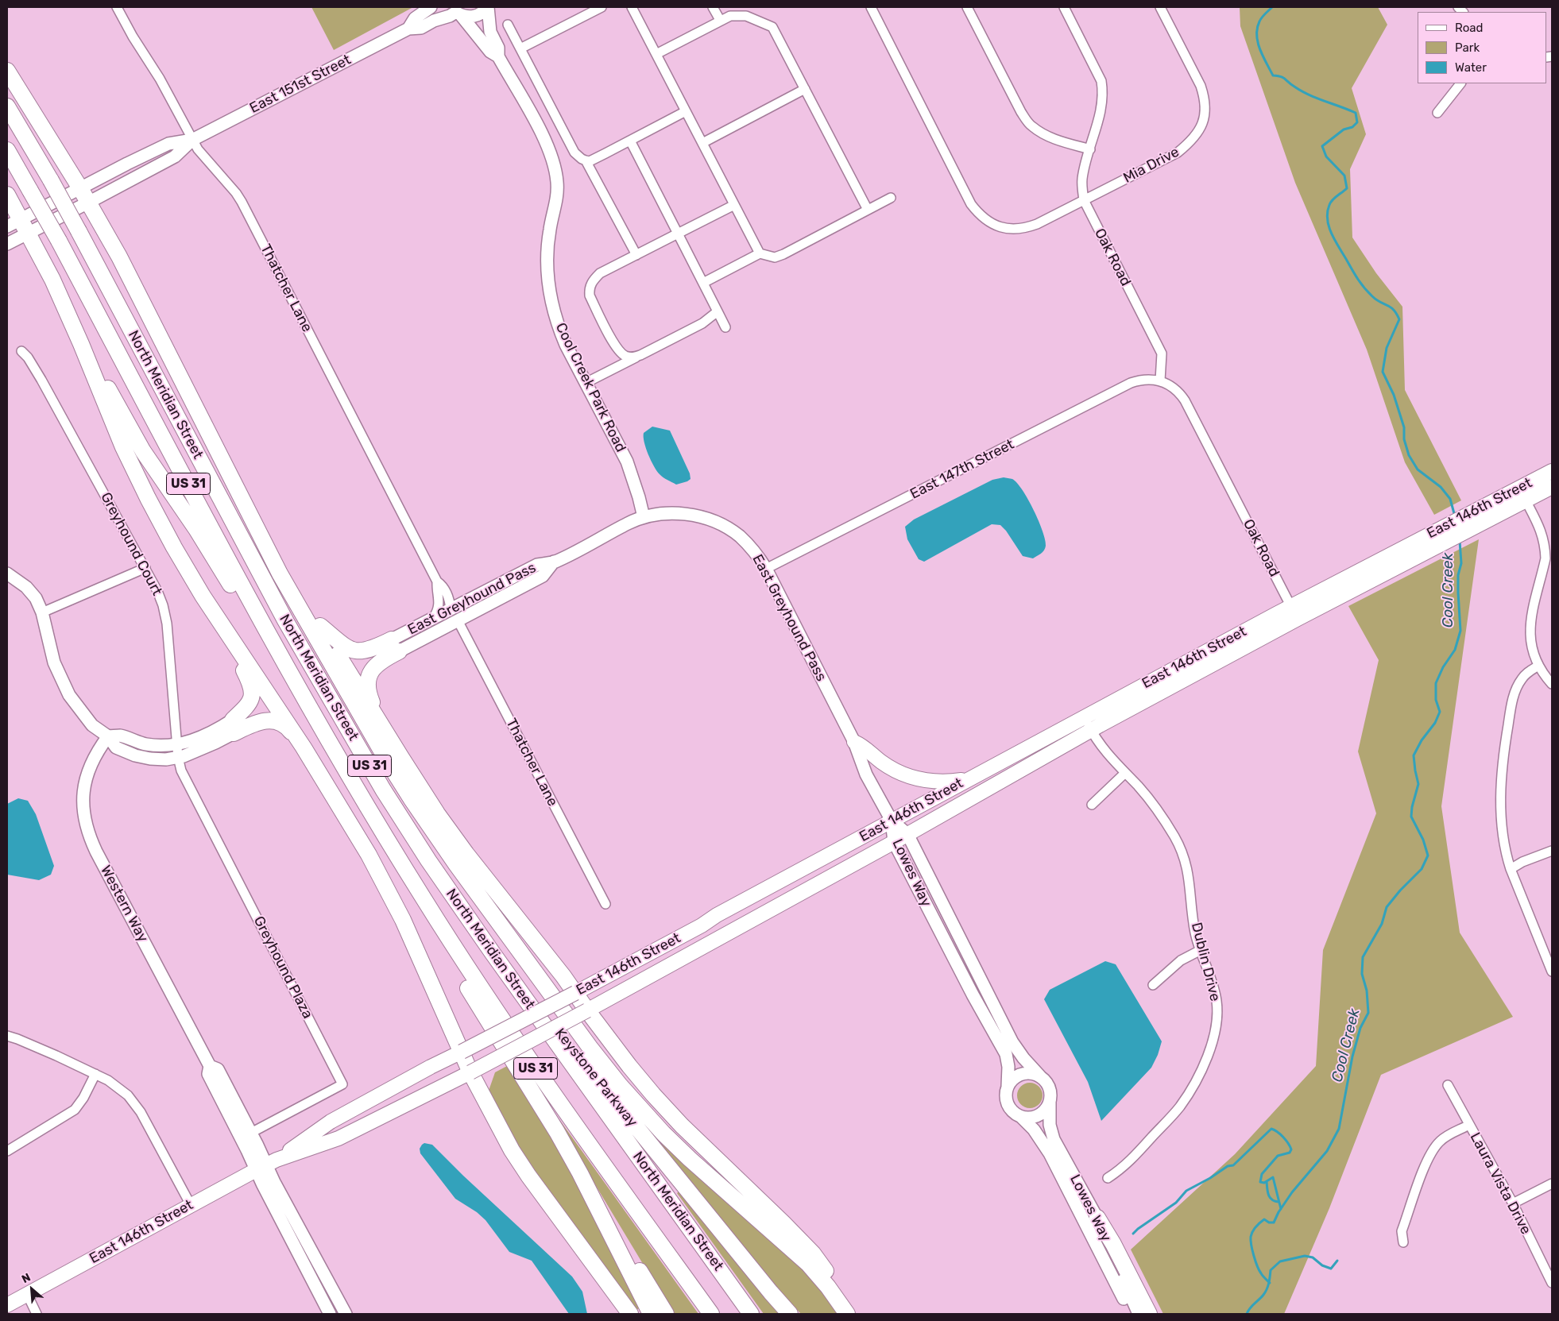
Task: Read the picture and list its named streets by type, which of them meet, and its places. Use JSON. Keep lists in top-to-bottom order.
{
  "streets": {
    "highway": ["North Meridian Street", "US 31", "Keystone Parkway"],
    "main road": ["East 146th Street"],
    "street": [
      "East 151st Street",
      "Mia Drive",
      "Oak Road",
      "Thatcher Lane",
      "Cool Creek Park Road",
      "East 147th Street",
      "Greyhound Court",
      "East Greyhound Pass",
      "Lowes Way",
      "Western Way",
      "Dublin Drive",
      "Greyhound Plaza",
      "Laura Vista Drive"
    ]
  },
  "crossings": [
    ["East 151st Street", "Thatcher Lane"],
    ["East 151st Street", "Cool Creek Park Road"],
    ["Mia Drive", "Oak Road"],
    ["Oak Road", "East 147th Street"],
    ["Oak Road", "East 146th Street"],
    ["Thatcher Lane", "East Greyhound Pass"],
    ["Cool Creek Park Road", "East Greyhound Pass"],
    ["North Meridian Street", "Keystone Parkway"],
    ["East 147th Street", "East Greyhound Pass"],
    ["East 146th Street", "East Greyhound Pass"],
    ["East 146th Street", "Lowes Way"],
    ["East 146th Street", "Western Way"],
    ["East 146th Street", "Dublin Drive"],
    ["Greyhound Court", "Greyhound Plaza"],
    ["East Greyhound Pass", "Lowes Way"],
    ["Western Way", "Greyhound Plaza"]
  ],
  "water": ["Cool Creek"],
  "legend": ["Road", "Park", "Water"],
  "north": "top left"
}
